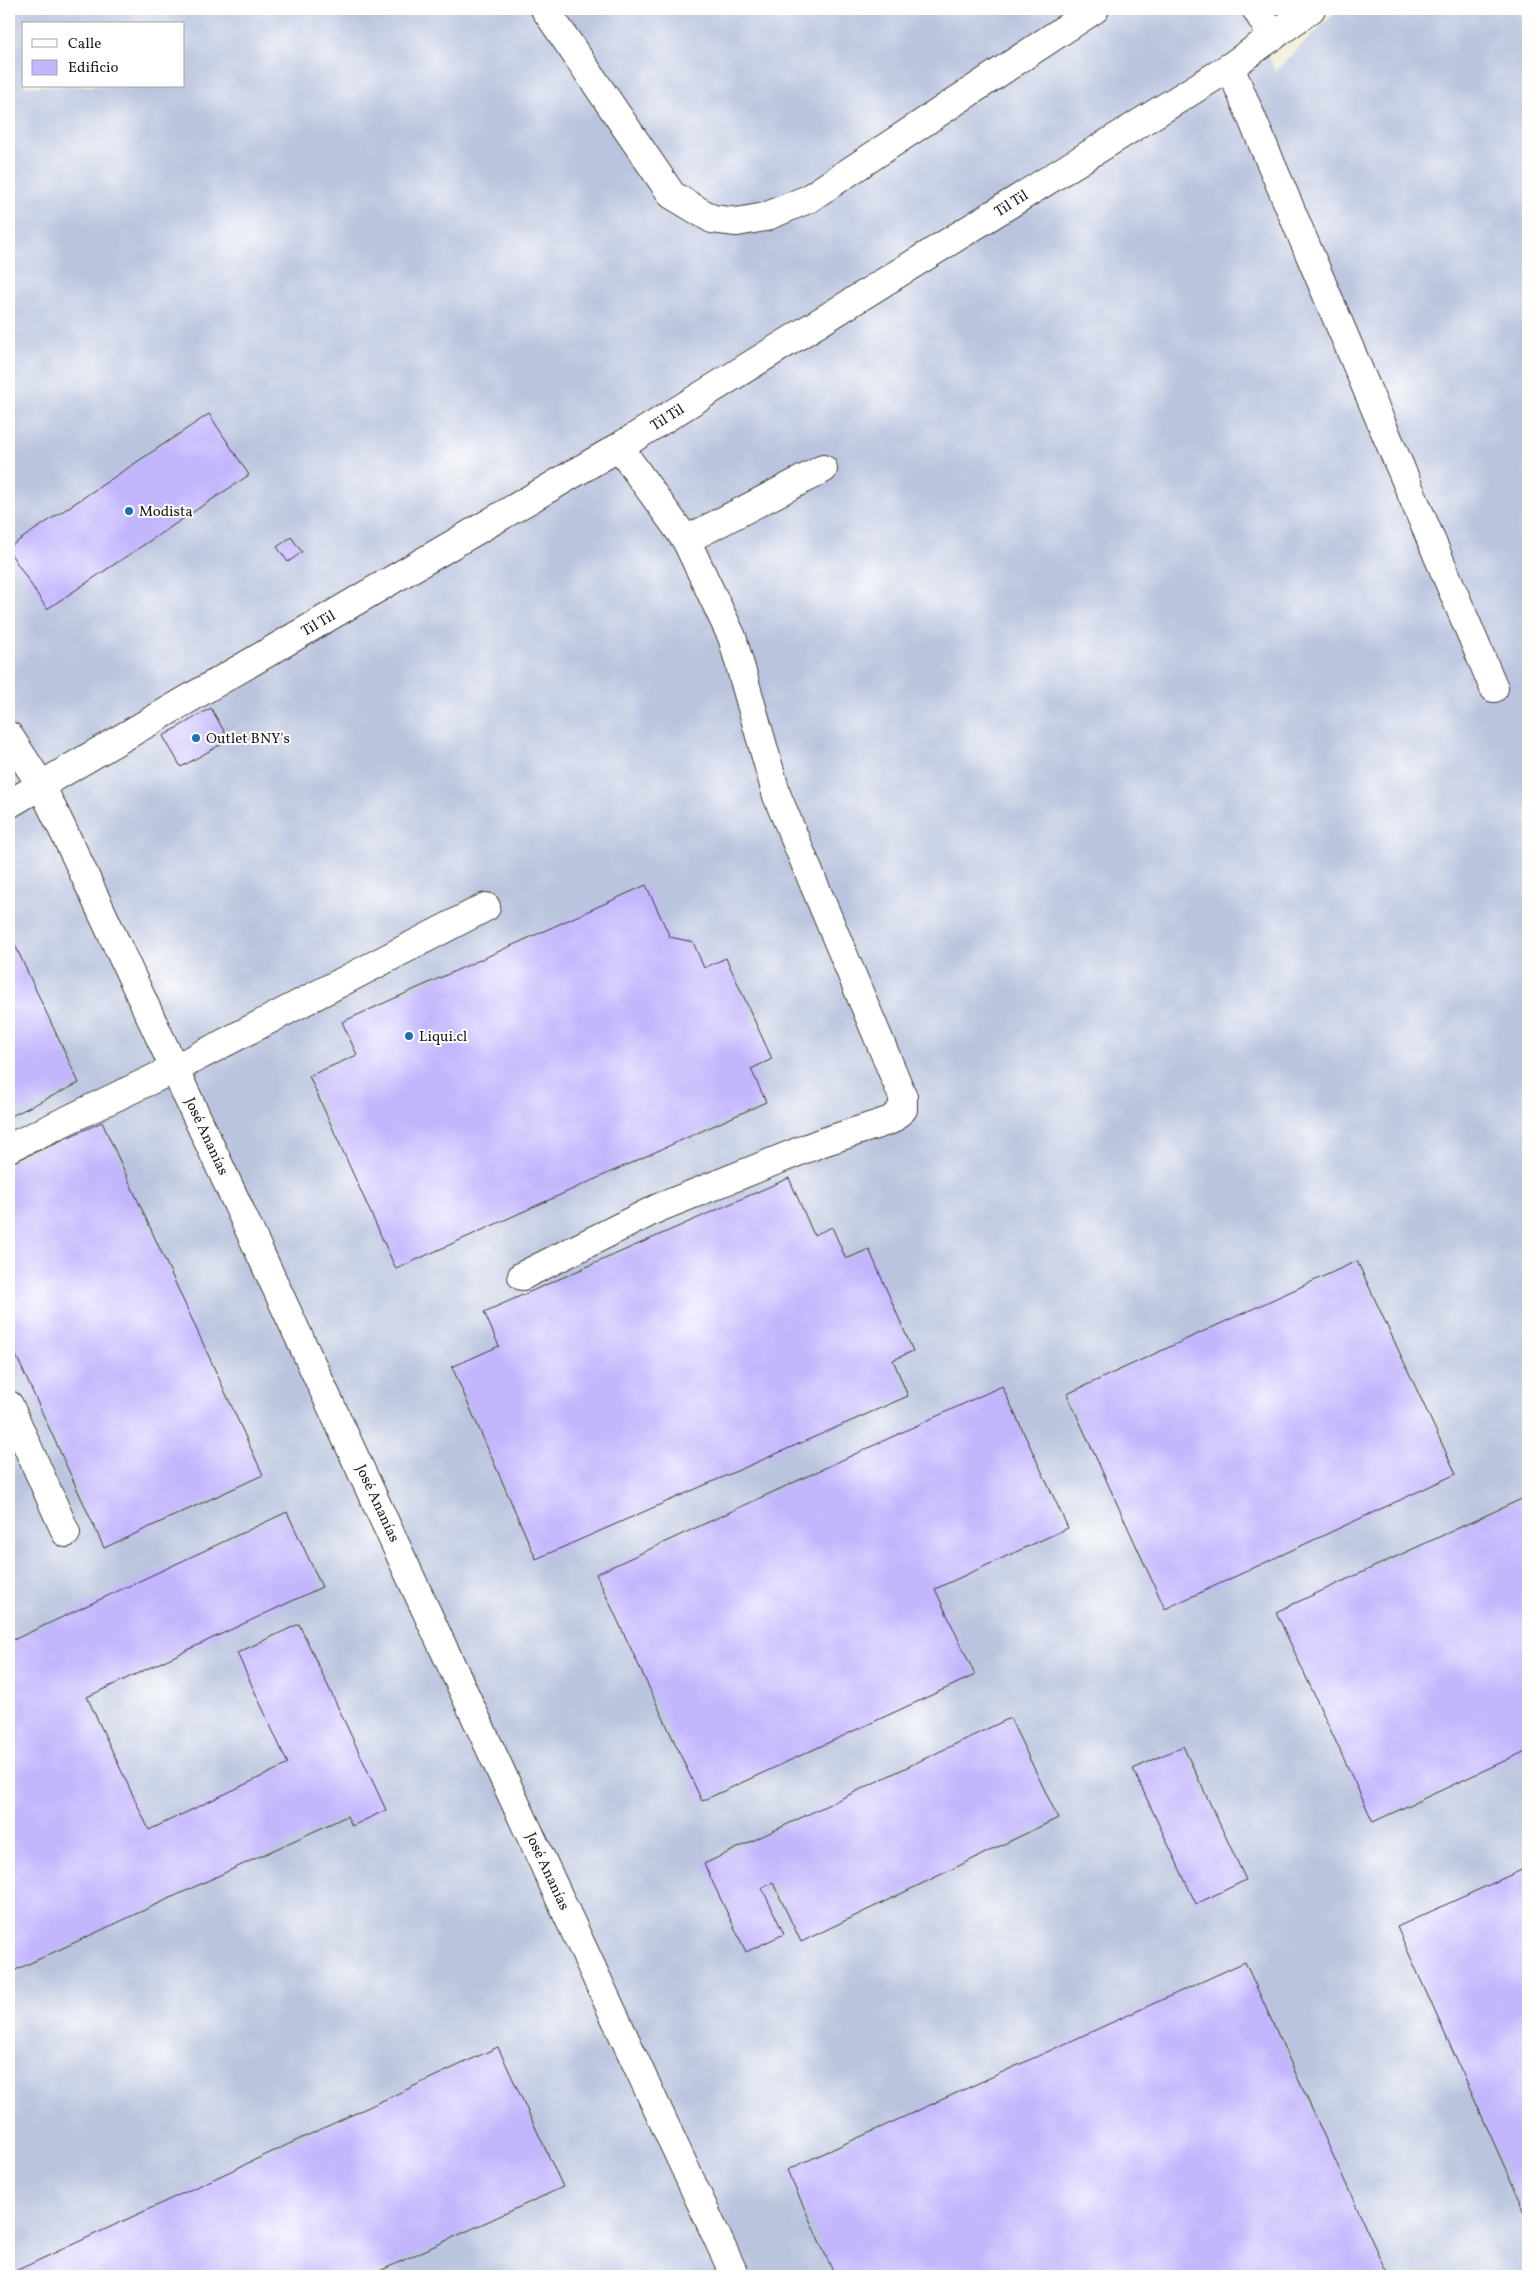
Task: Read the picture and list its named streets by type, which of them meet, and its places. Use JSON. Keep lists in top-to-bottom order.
{
  "streets": {
    "street": ["Til Til", "José Ananías"]
  },
  "crossings": [
    ["Til Til", "José Ananías"]
  ],
  "places": ["Modista", "Outlet BNY's", "Liqui.cl"],
  "legend": ["Calle", "Edificio"]
}
